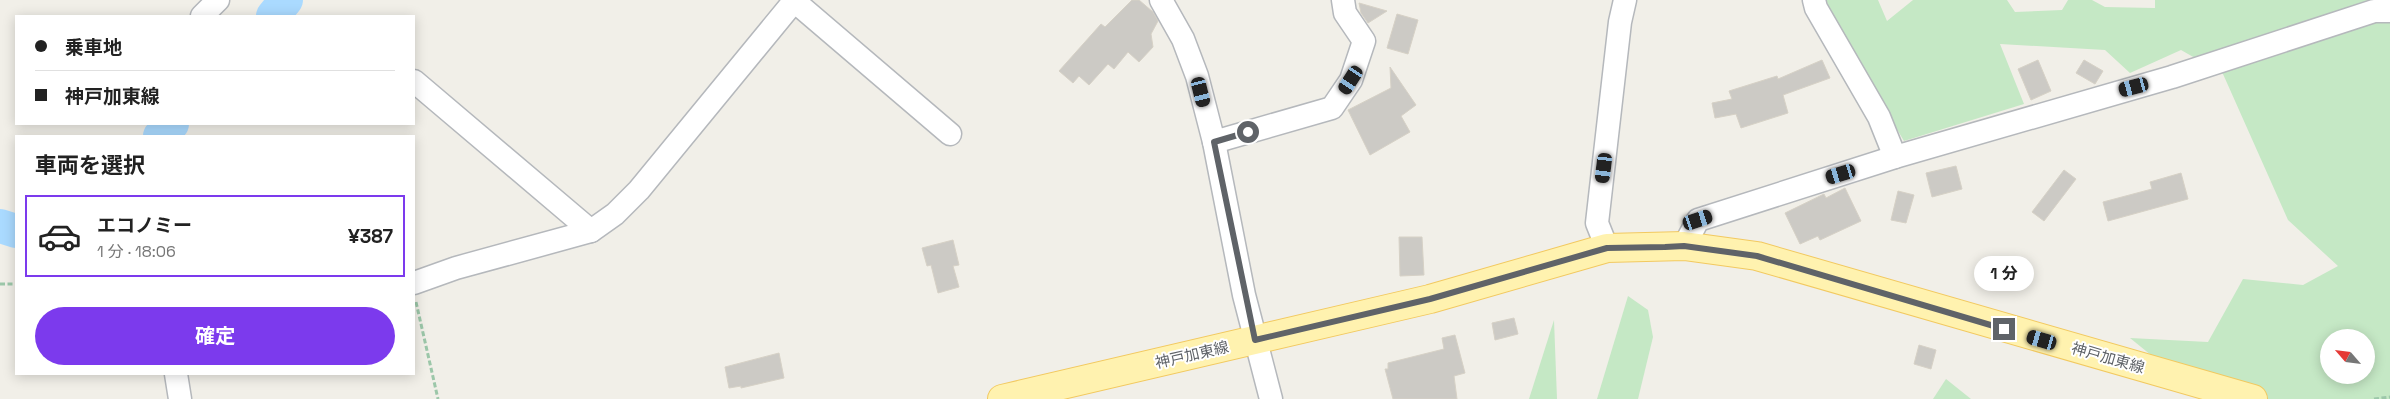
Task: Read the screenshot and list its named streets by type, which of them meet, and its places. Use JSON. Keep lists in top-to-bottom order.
{
  "streets": {
    "main road": ["神戸加東線"]
  },
  "north": "top left",
  "page": {
    "banner": ["乗車地", "神戸加東線"],
    "heading": "車両を選択",
    "list": [
      {
        "name": "エコノミー",
        "note": "1 分 · 18:06",
        "value": "¥387"
      }
    ],
    "bubble": "1 分",
    "buttons": "確定"
  }
}
